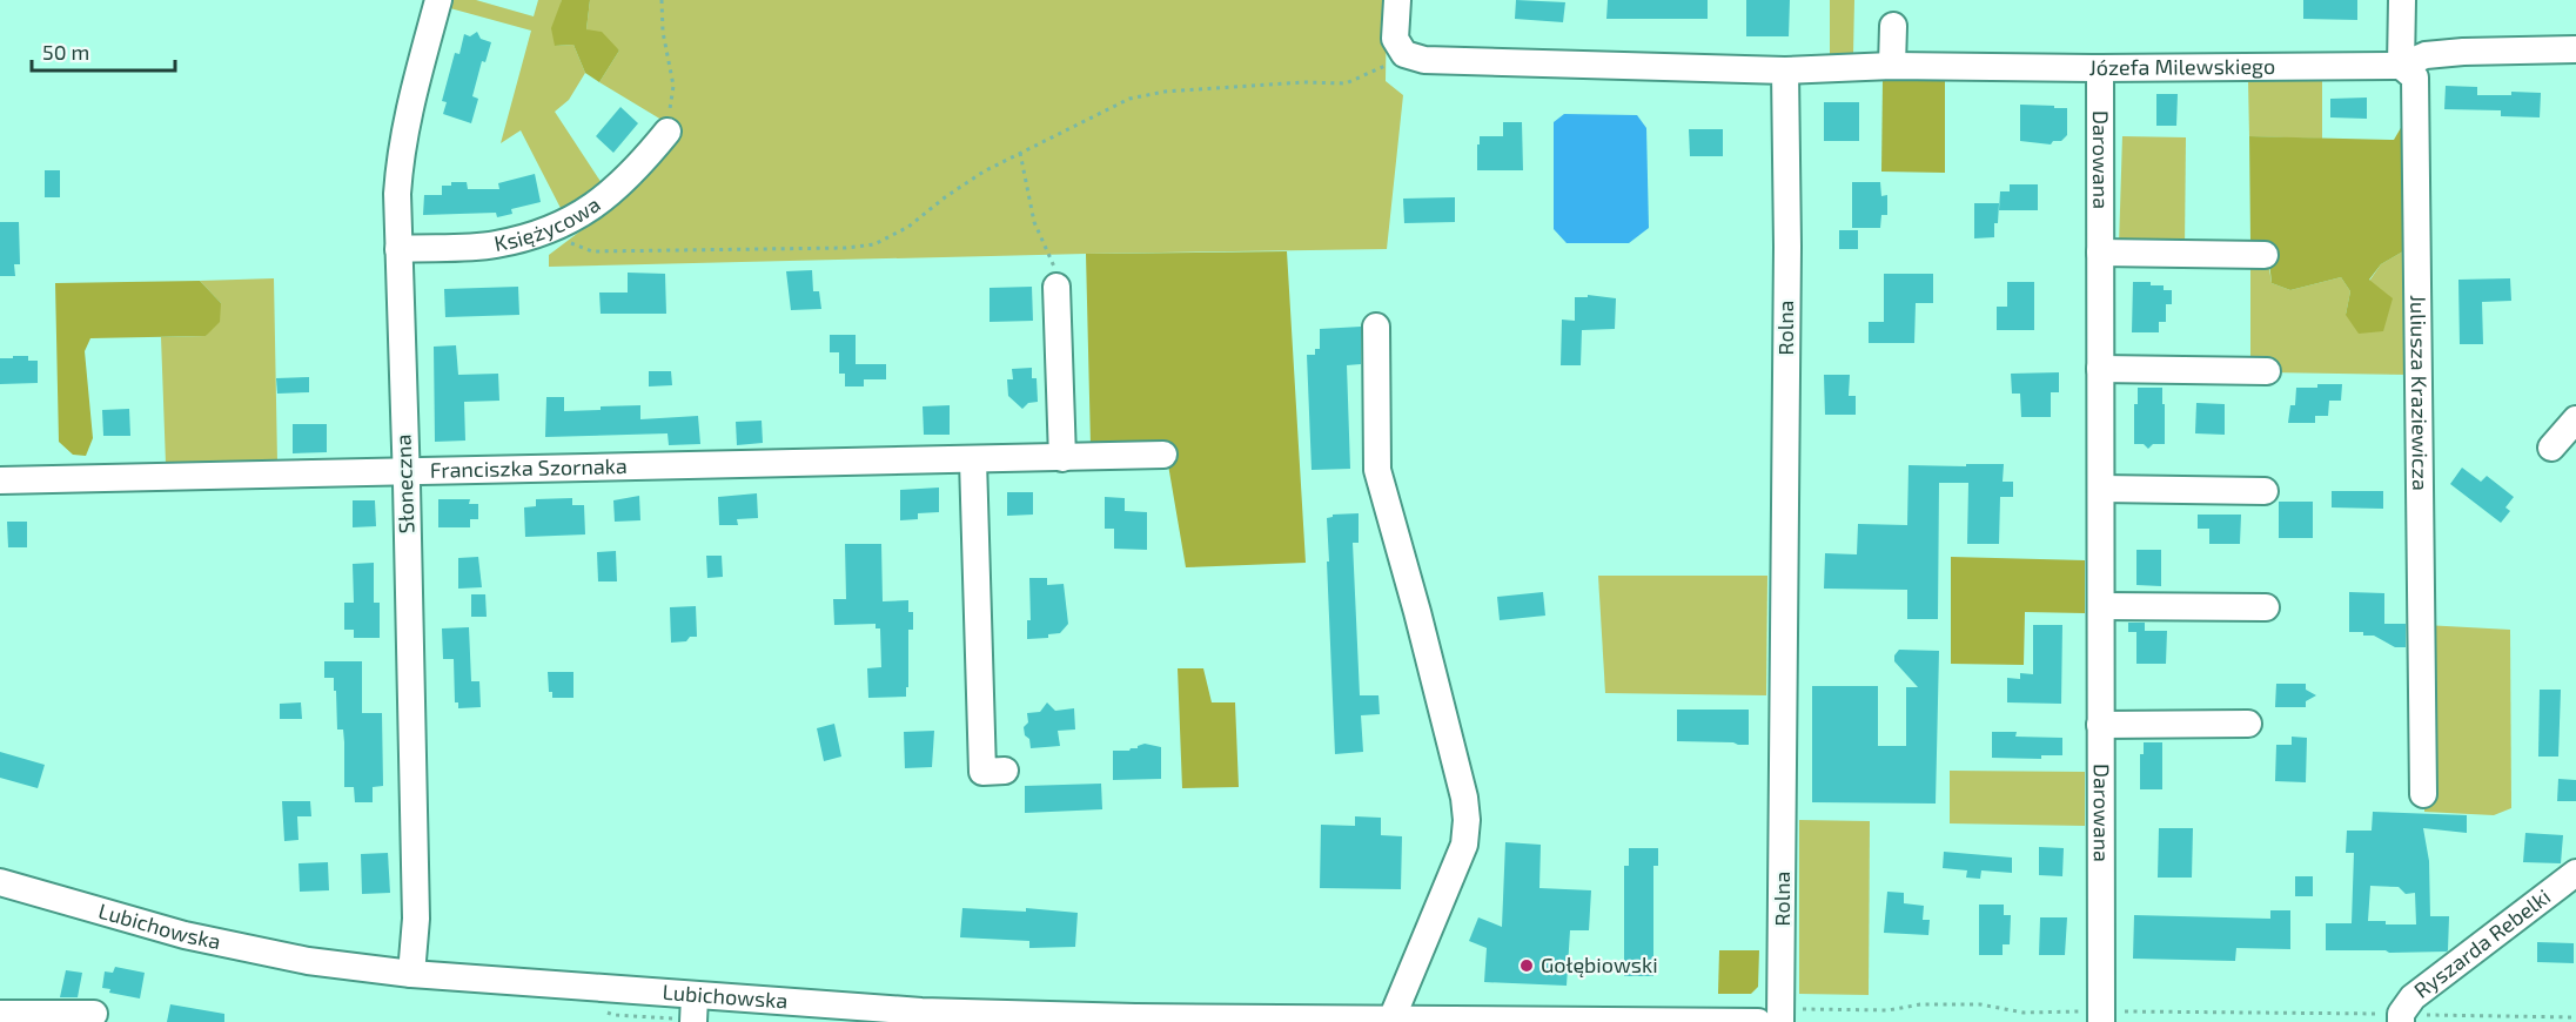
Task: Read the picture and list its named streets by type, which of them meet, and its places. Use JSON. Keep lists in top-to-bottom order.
{
  "streets": {
    "street": [
      "Józefa Milewskiego",
      "Darowana",
      "Księżycowa",
      "Rolna",
      "Juliusza Kraziewicza",
      "Franciszka Szornaka",
      "Słoneczna",
      "Lubichowska",
      "Ryszarda Rebelki"
    ]
  },
  "crossings": [
    ["Józefa Milewskiego", "Darowana"],
    ["Józefa Milewskiego", "Rolna"],
    ["Józefa Milewskiego", "Juliusza Kraziewicza"],
    ["Księżycowa", "Słoneczna"],
    ["Franciszka Szornaka", "Słoneczna"],
    ["Słoneczna", "Lubichowska"]
  ],
  "places": ["Gołębiowski"],
  "scale_bar": "50 m"
}
